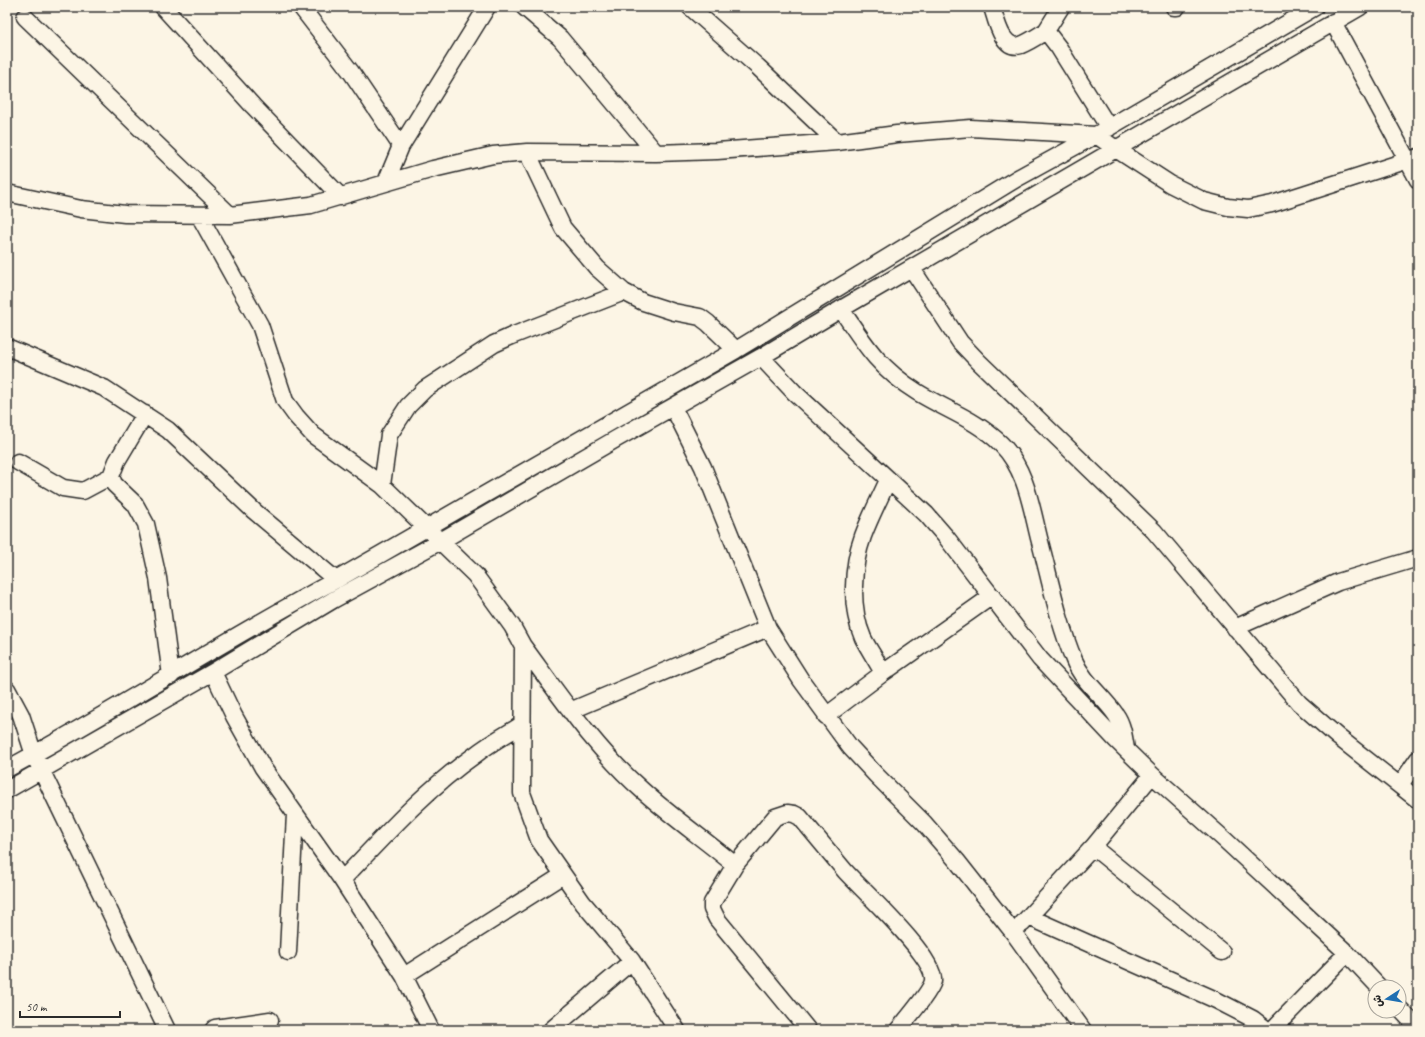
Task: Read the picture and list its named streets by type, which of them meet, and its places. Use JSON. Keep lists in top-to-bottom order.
{
  "scale_bar": "50 m",
  "north": "left"
}
